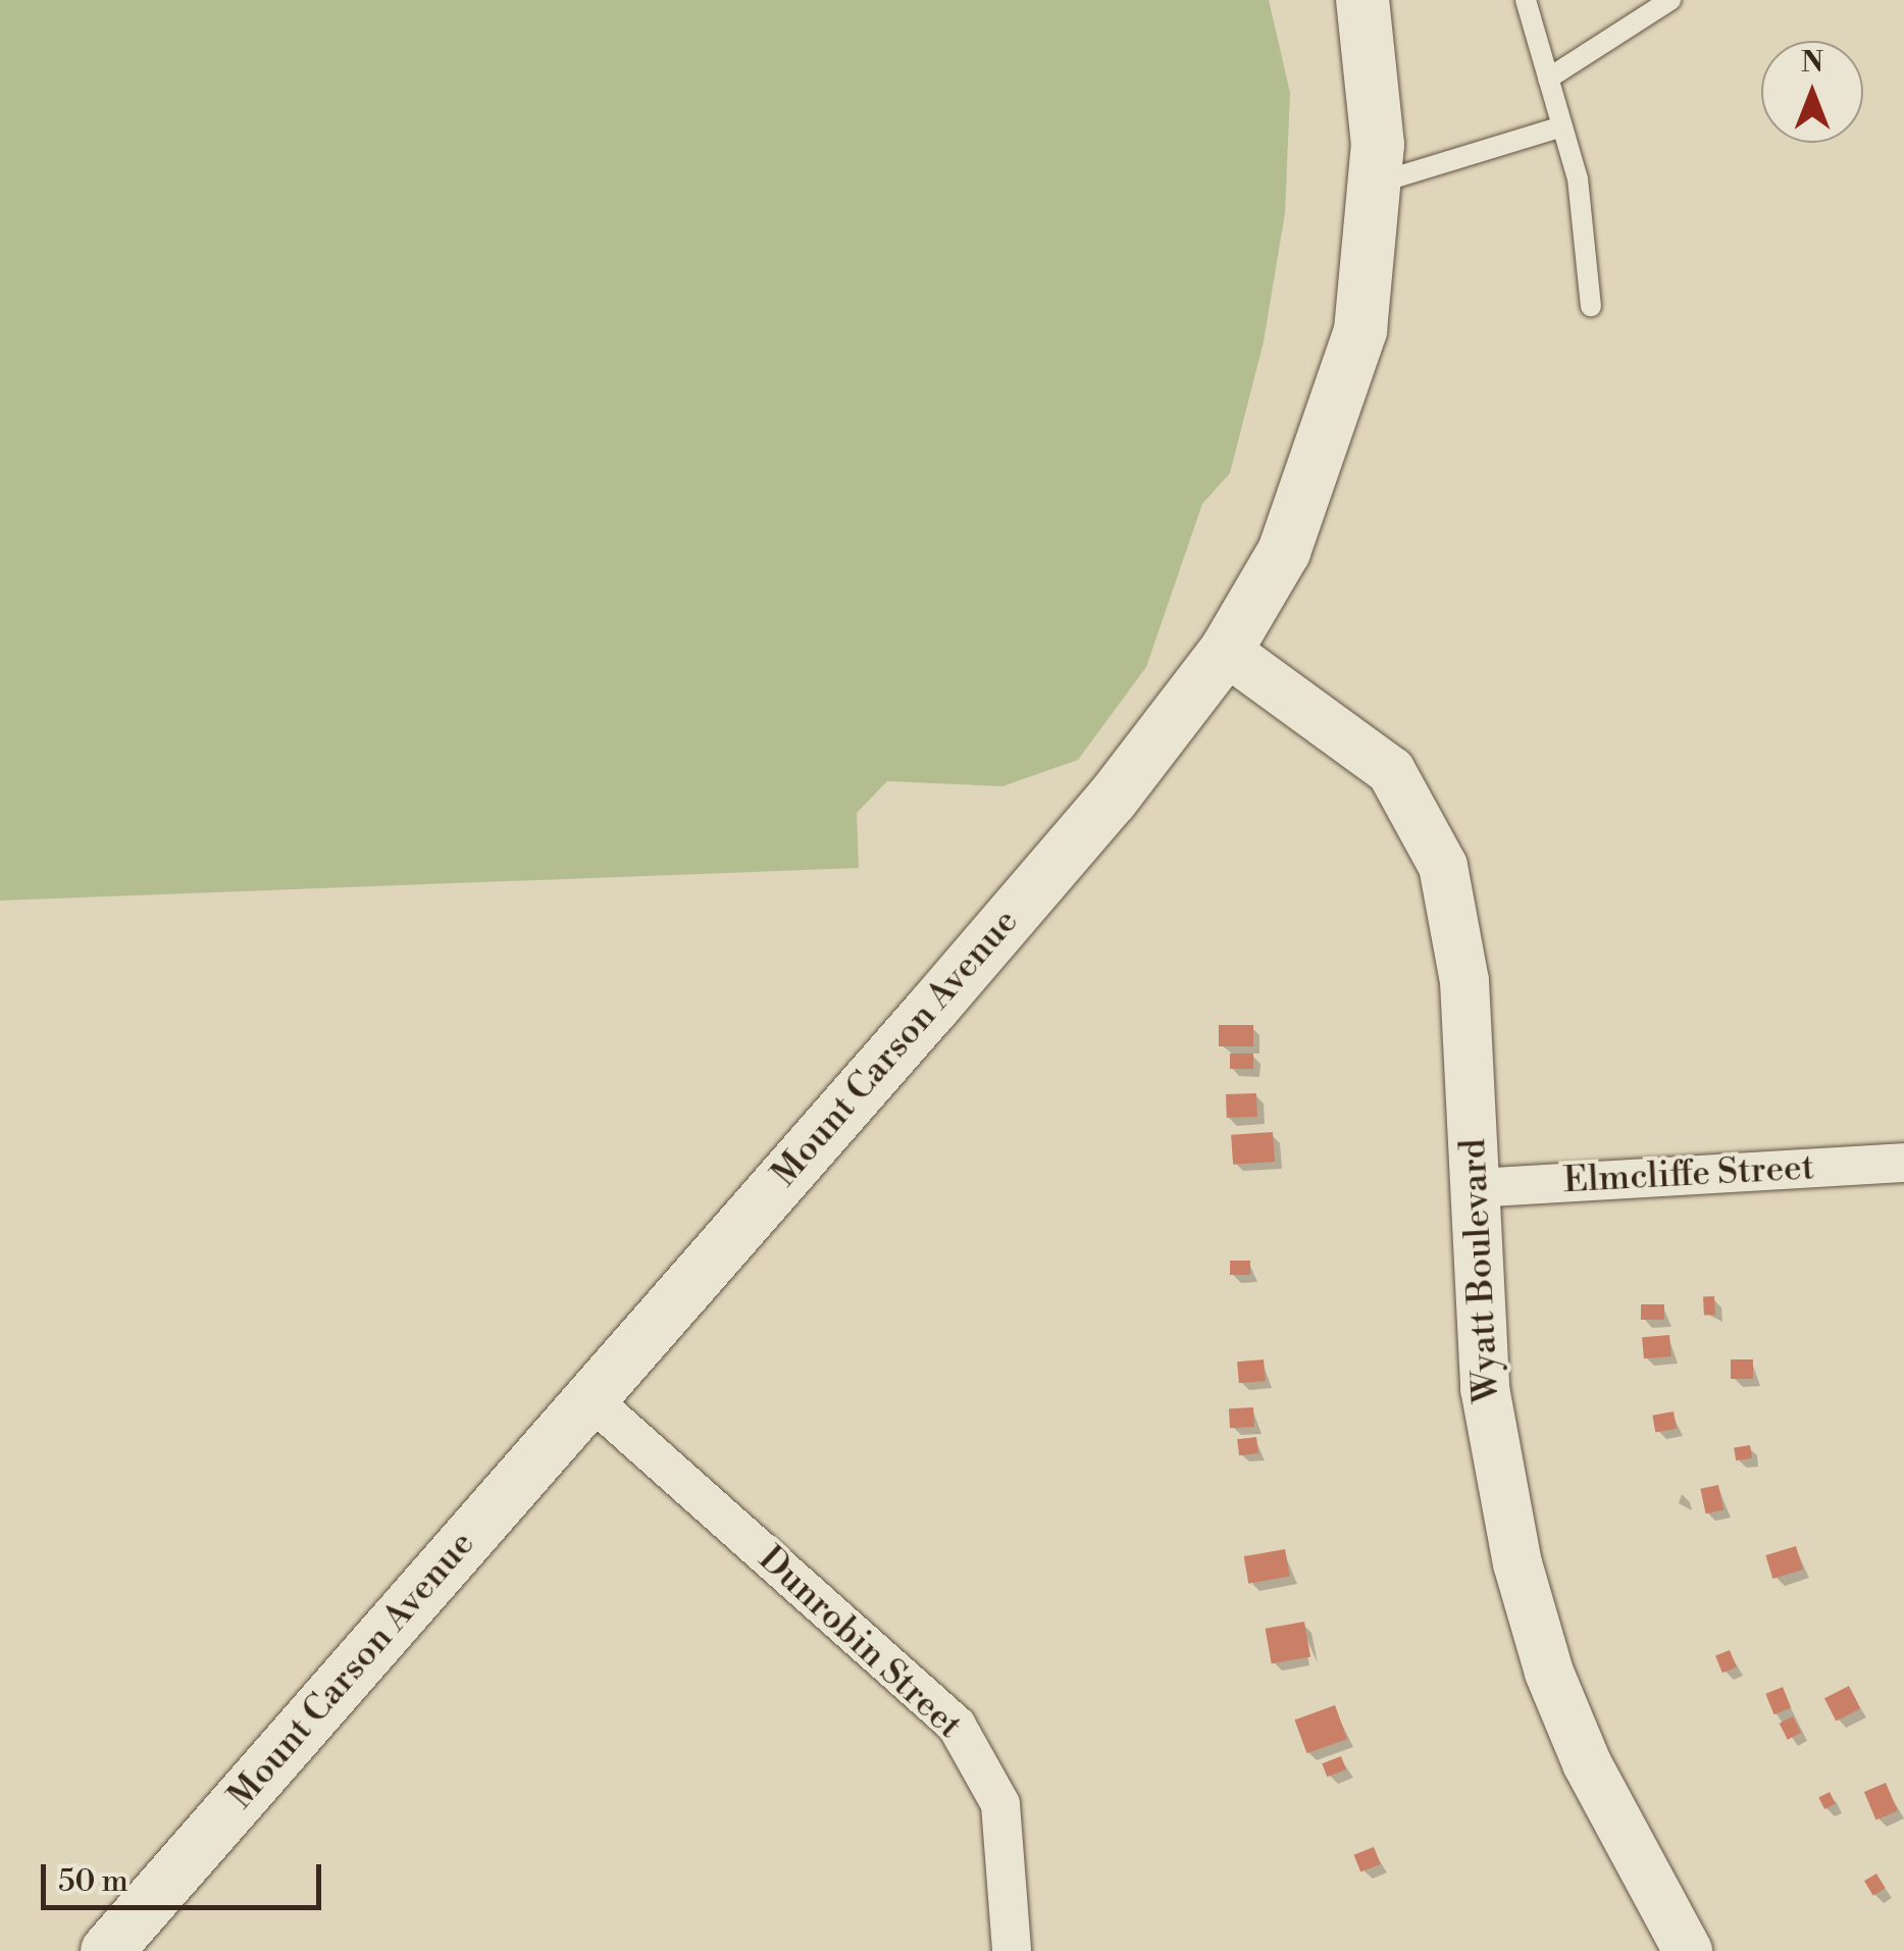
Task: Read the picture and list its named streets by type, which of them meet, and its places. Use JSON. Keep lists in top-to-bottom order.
{
  "streets": {
    "main road": ["Mount Carson Avenue"],
    "street": ["Elmcliffe Street", "Wyatt Boulevard", "Dunrobin Street"]
  },
  "crossings": [
    ["Mount Carson Avenue", "Wyatt Boulevard"],
    ["Mount Carson Avenue", "Dunrobin Street"],
    ["Elmcliffe Street", "Wyatt Boulevard"]
  ],
  "scale_bar": "50 m",
  "north": "top"
}
